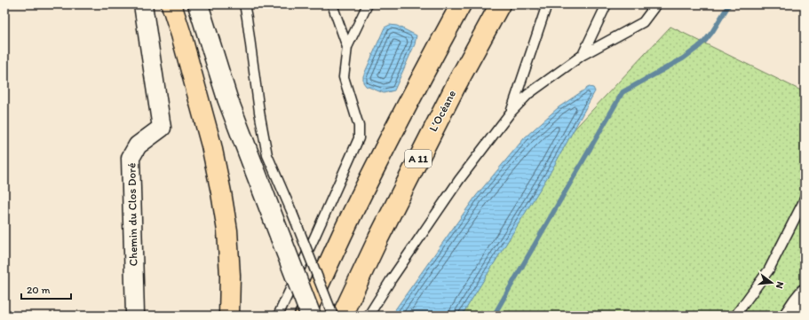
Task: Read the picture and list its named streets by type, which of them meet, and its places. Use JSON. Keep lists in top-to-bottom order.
{
  "streets": {
    "highway": ["L’Océane", "A 11"],
    "street": ["Chemin du Clos Doré"]
  },
  "scale_bar": "20 m",
  "north": "right"
}
